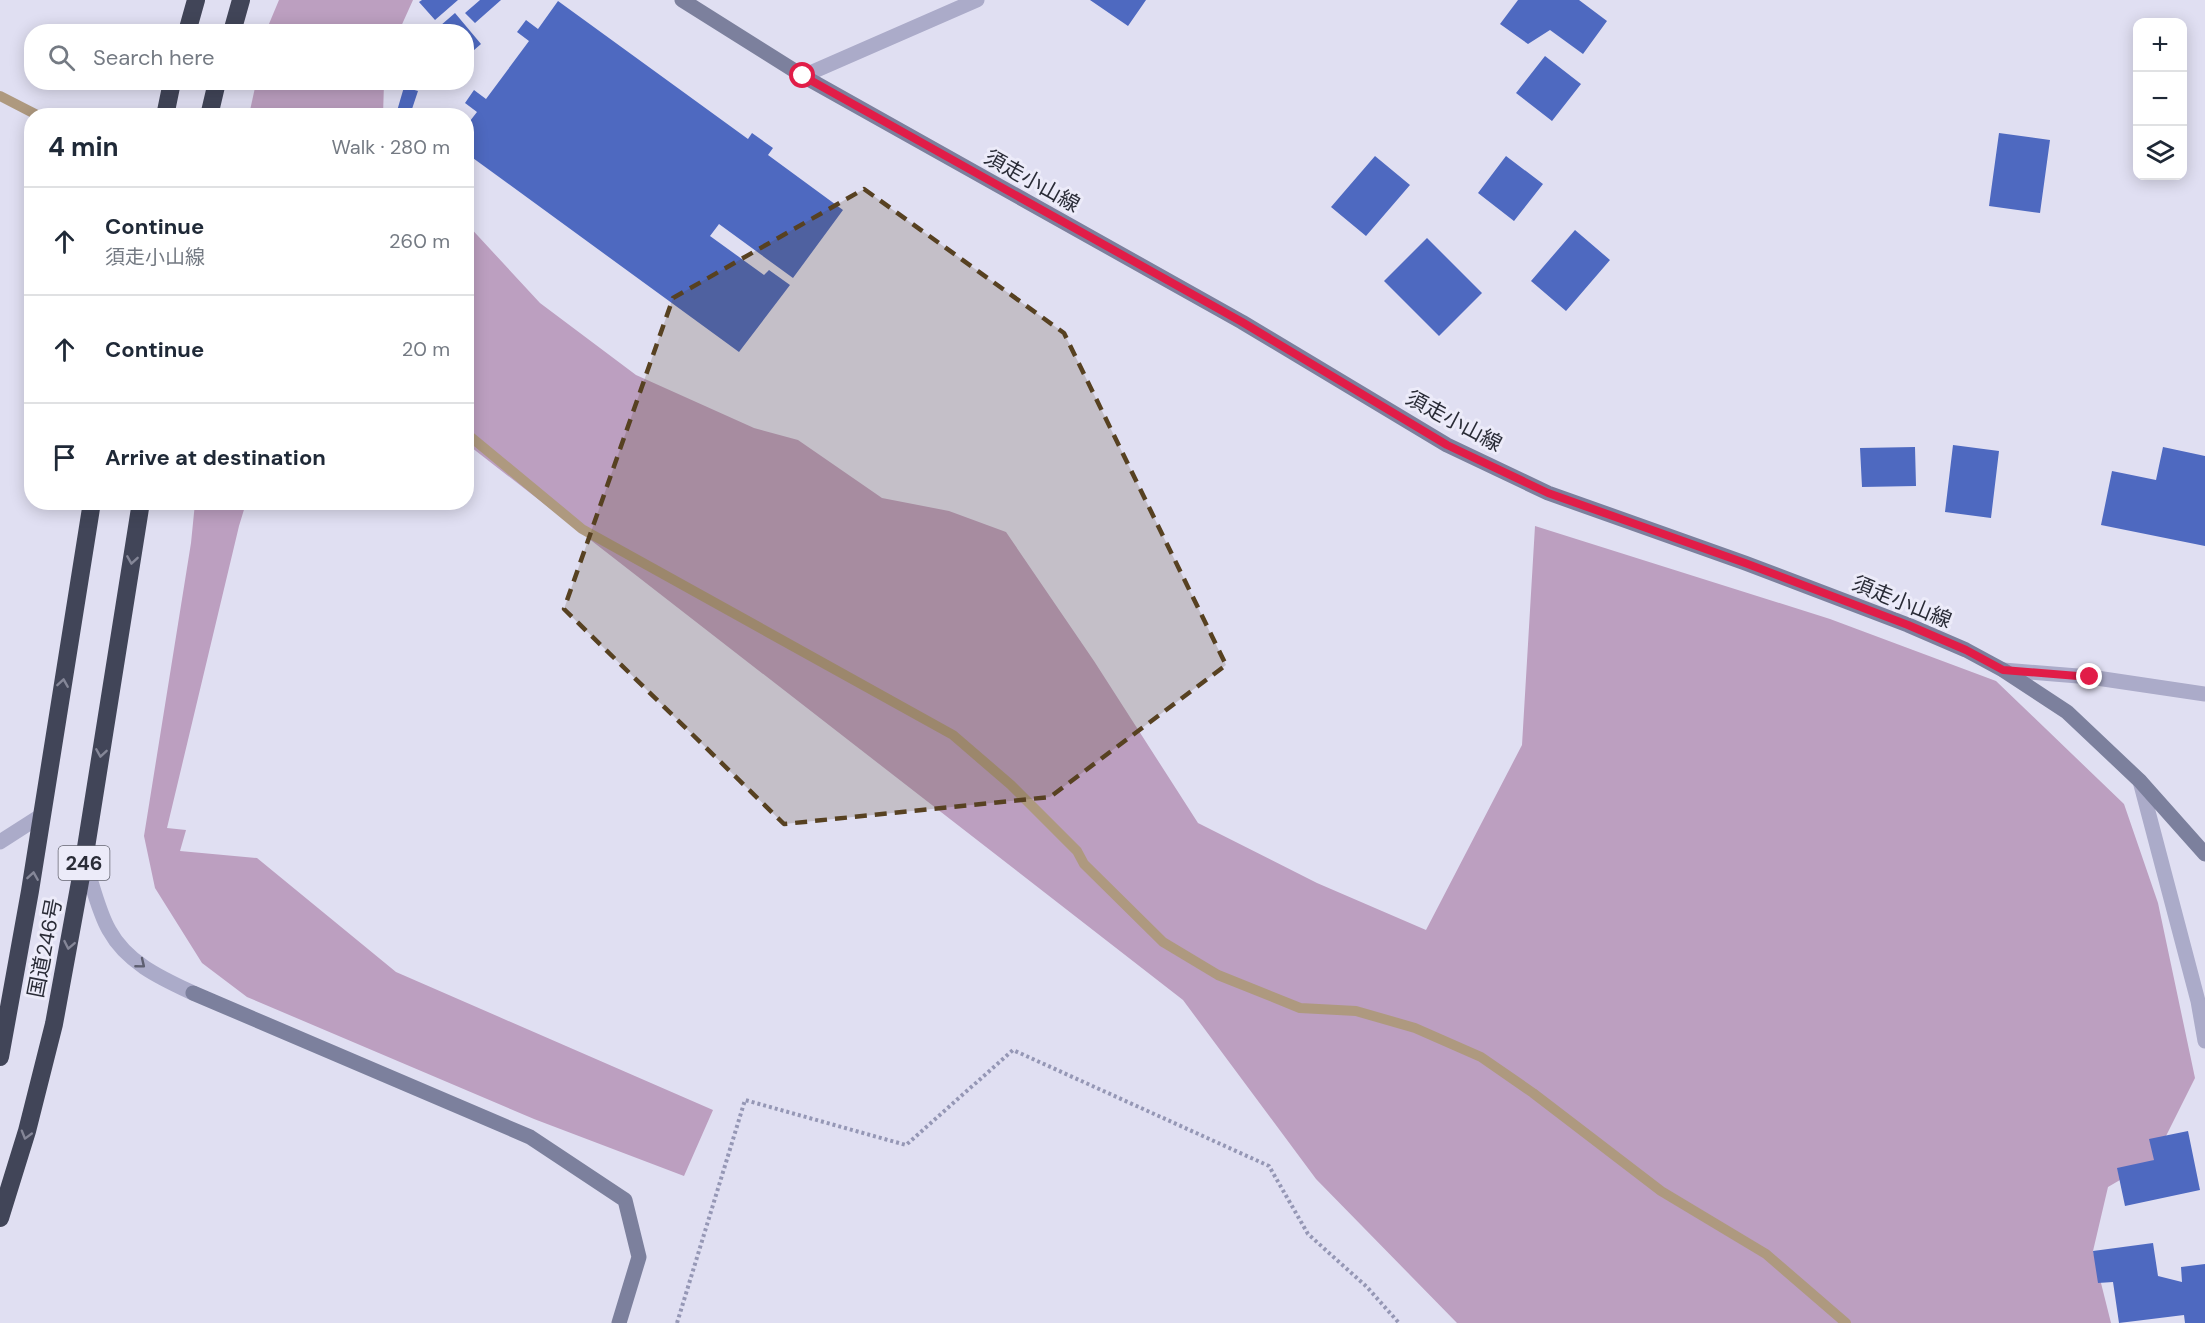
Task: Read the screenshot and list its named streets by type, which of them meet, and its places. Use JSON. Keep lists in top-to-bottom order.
{
  "streets": {
    "highway": ["246", "国道246号"],
    "main road": ["須走小山線"]
  },
  "page": {
    "map_buttons": ["+", "−"],
    "search": "Search here",
    "heading": ["4 min", "Walk · 280 m"],
    "list": [
      ["Continue", "須走小山線", "260 m"],
      ["Continue", "20 m"],
      "Arrive at destination"
    ]
  }
}
